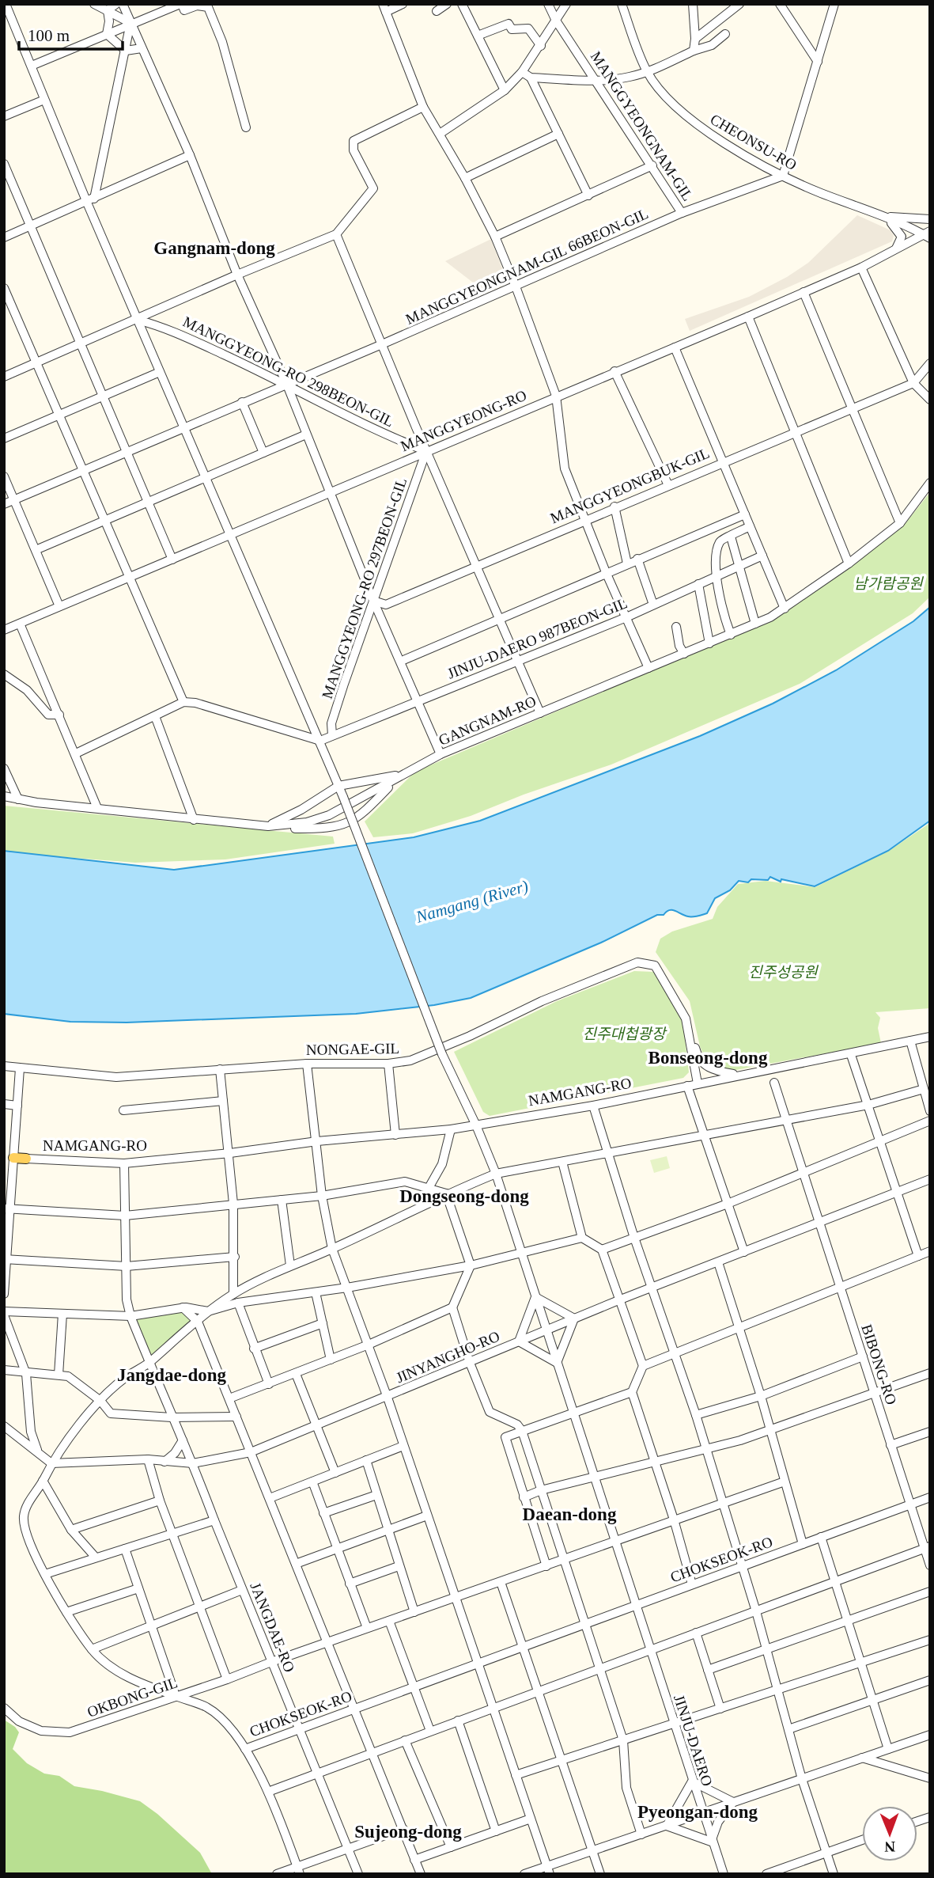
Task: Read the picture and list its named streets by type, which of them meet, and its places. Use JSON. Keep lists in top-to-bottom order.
{
  "streets": {
    "main road": ["NAMGANG-RO"],
    "street": [
      "MANGGYEONGNAM-GIL",
      "CHEONSU-RO",
      "MANGGYEONGNAM-GIL 66BEON-GIL",
      "MANGGYEONG-RO 298BEON-GIL",
      "MANGGYEONG-RO",
      "MANGGYEONGBUK-GIL",
      "MANGGYEONG-RO 297BEON-GIL",
      "JINJU-DAERO 987BEON-GIL",
      "GANGNAM-RO",
      "NONGAE-GIL",
      "JINYANGHO-RO",
      "BIBONG-RO",
      "CHOKSEOK-RO",
      "JANGDAE-RO",
      "OKBONG-GIL",
      "JINJU-DAERO"
    ]
  },
  "crossings": [
    ["MANGGYEONGNAM-GIL", "CHEONSU-RO"],
    ["MANGGYEONGNAM-GIL", "MANGGYEONGNAM-GIL 66BEON-GIL"],
    ["CHEONSU-RO", "MANGGYEONG-RO"],
    ["MANGGYEONGNAM-GIL 66BEON-GIL", "MANGGYEONG-RO 298BEON-GIL"],
    ["MANGGYEONGNAM-GIL 66BEON-GIL", "JINJU-DAERO"],
    ["MANGGYEONG-RO 298BEON-GIL", "MANGGYEONG-RO"],
    ["MANGGYEONG-RO 298BEON-GIL", "MANGGYEONG-RO 297BEON-GIL"],
    ["MANGGYEONG-RO 298BEON-GIL", "JINJU-DAERO"],
    ["MANGGYEONG-RO", "MANGGYEONG-RO 297BEON-GIL"],
    ["MANGGYEONG-RO", "JINJU-DAERO"],
    ["MANGGYEONGBUK-GIL", "MANGGYEONG-RO 297BEON-GIL"],
    ["MANGGYEONG-RO 297BEON-GIL", "JINJU-DAERO 987BEON-GIL"],
    ["JINJU-DAERO 987BEON-GIL", "JINJU-DAERO"],
    ["NONGAE-GIL", "NAMGANG-RO"],
    ["NAMGANG-RO", "JANGDAE-RO"],
    ["NAMGANG-RO", "JINJU-DAERO"],
    ["JINYANGHO-RO", "BIBONG-RO"],
    ["JINYANGHO-RO", "JANGDAE-RO"],
    ["JINYANGHO-RO", "JINJU-DAERO"],
    ["BIBONG-RO", "CHOKSEOK-RO"],
    ["CHOKSEOK-RO", "JANGDAE-RO"],
    ["CHOKSEOK-RO", "JINJU-DAERO"],
    ["JANGDAE-RO", "OKBONG-GIL"],
    ["OKBONG-GIL", "JINJU-DAERO"]
  ],
  "districts": [
    "Gangnam-dong",
    "Bonseong-dong",
    "Dongseong-dong",
    "Jangdae-dong",
    "Daean-dong",
    "Pyeongan-dong",
    "Sujeong-dong"
  ],
  "water": ["Namgang (River)"],
  "parks": ["남가람공원", "진주성공원", "진주대첩광장"],
  "scale_bar": "100 m",
  "north": "bottom"
}
